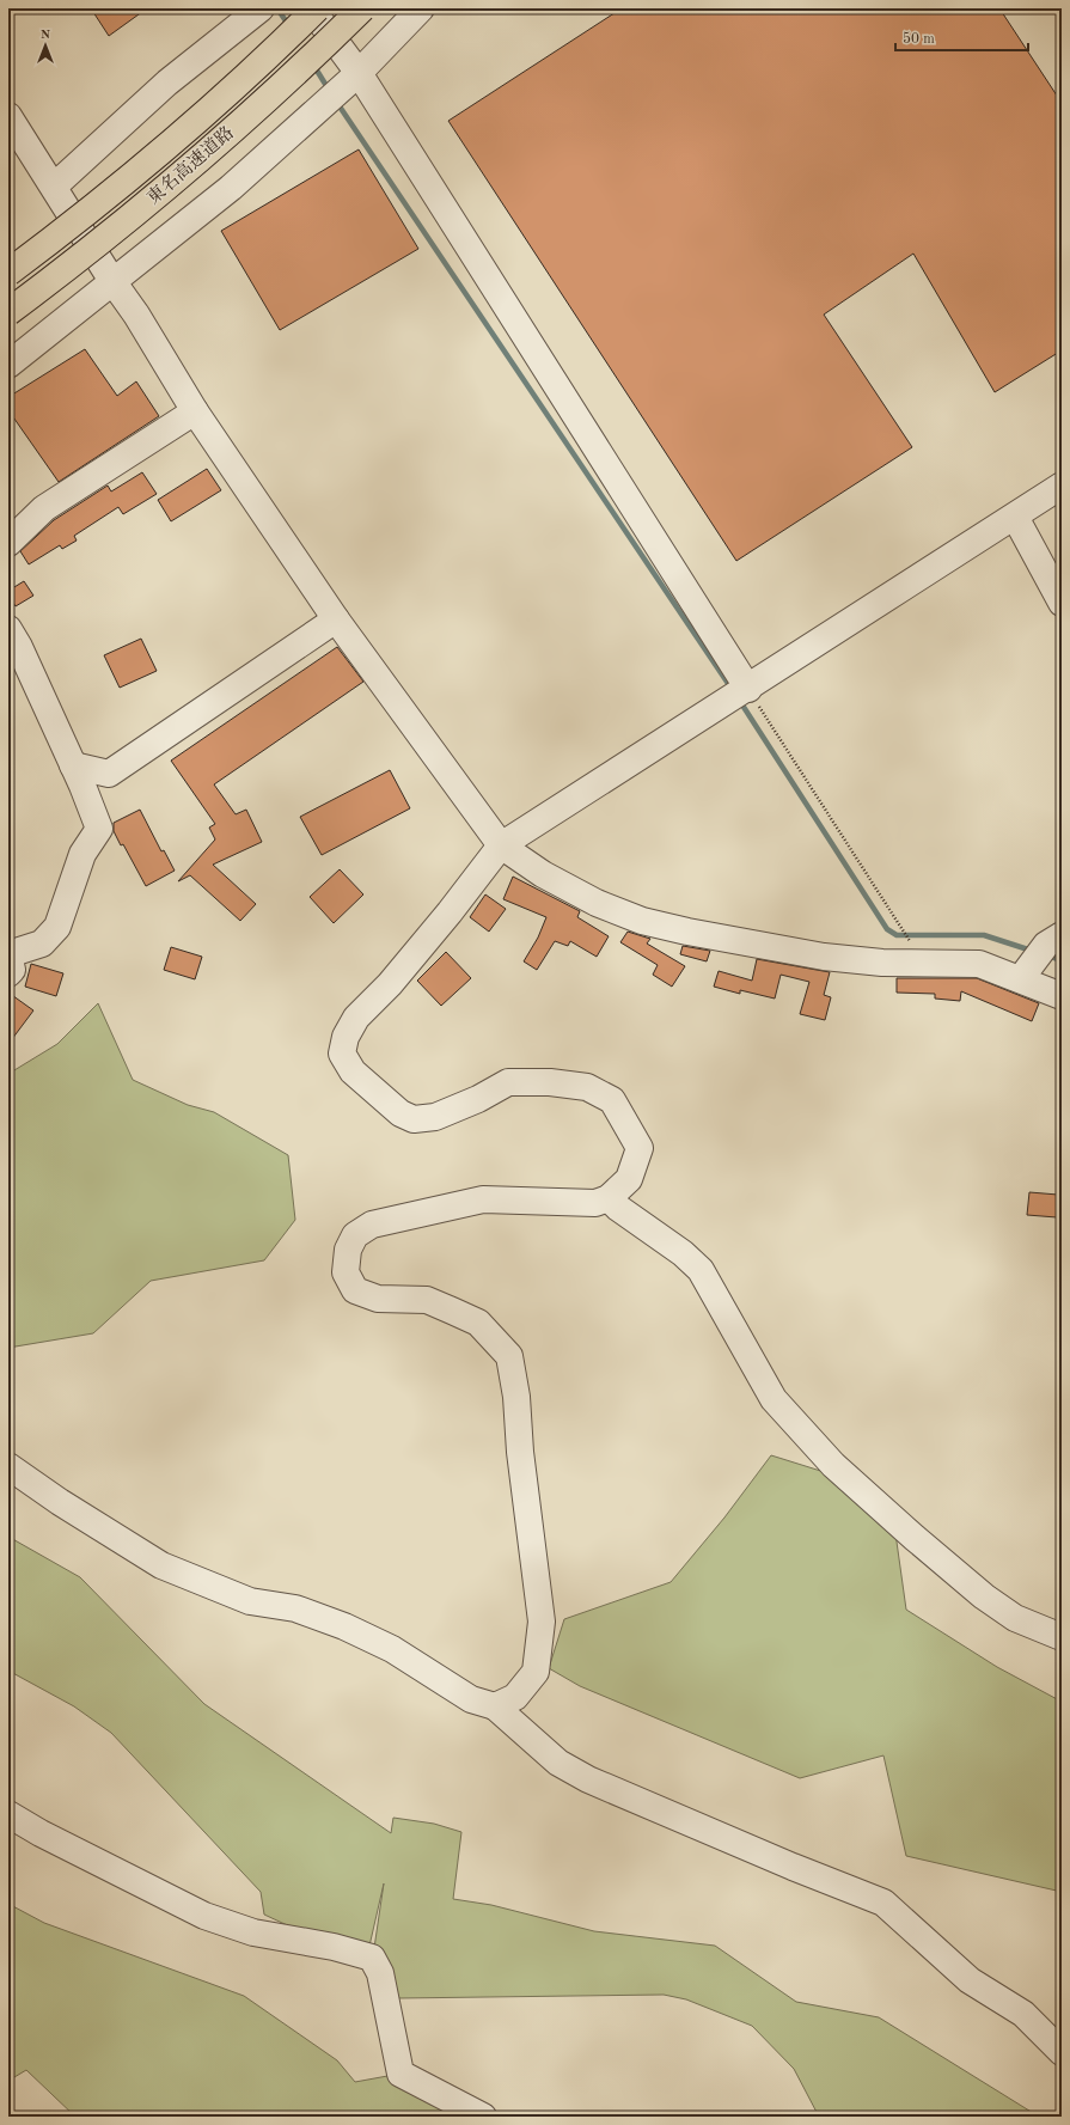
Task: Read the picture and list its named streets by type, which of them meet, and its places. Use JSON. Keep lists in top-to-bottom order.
{
  "streets": {
    "highway": ["東名高速道路"]
  },
  "scale_bar": "50 m",
  "north": "top"
}
